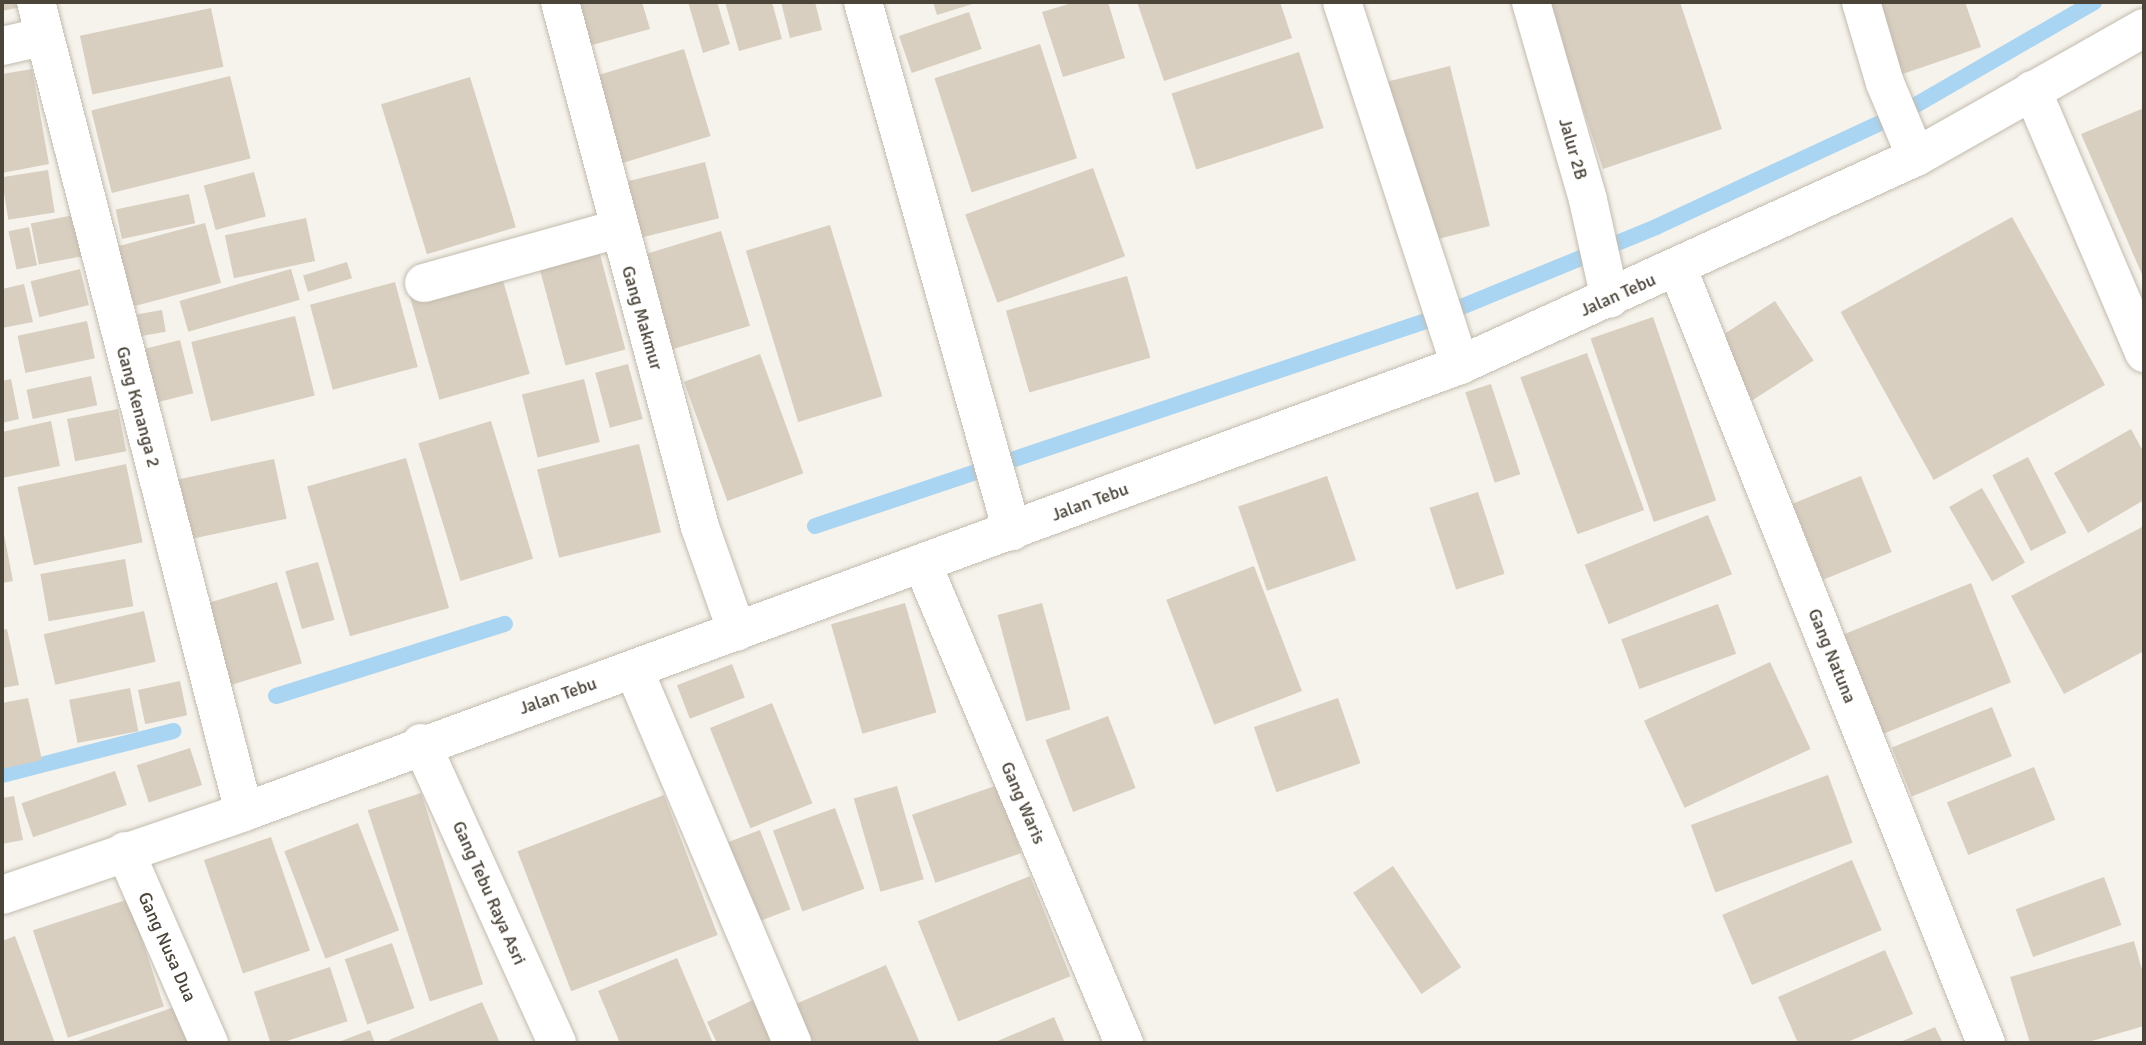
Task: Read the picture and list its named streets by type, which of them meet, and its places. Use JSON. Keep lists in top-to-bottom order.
{
  "streets": {
    "street": [
      "Jalur 2B",
      "Jalan Tebu",
      "Gang Makmur",
      "Gang Kenanga 2",
      "Gang Natuna",
      "Gang Waris",
      "Gang Tebu Raya Asri",
      "Gang Nusa Dua"
    ]
  },
  "crossings": [
    ["Jalur 2B", "Jalan Tebu"],
    ["Jalan Tebu", "Gang Makmur"],
    ["Jalan Tebu", "Gang Kenanga 2"],
    ["Jalan Tebu", "Gang Natuna"],
    ["Jalan Tebu", "Gang Waris"],
    ["Jalan Tebu", "Gang Tebu Raya Asri"],
    ["Jalan Tebu", "Gang Nusa Dua"]
  ]
}
